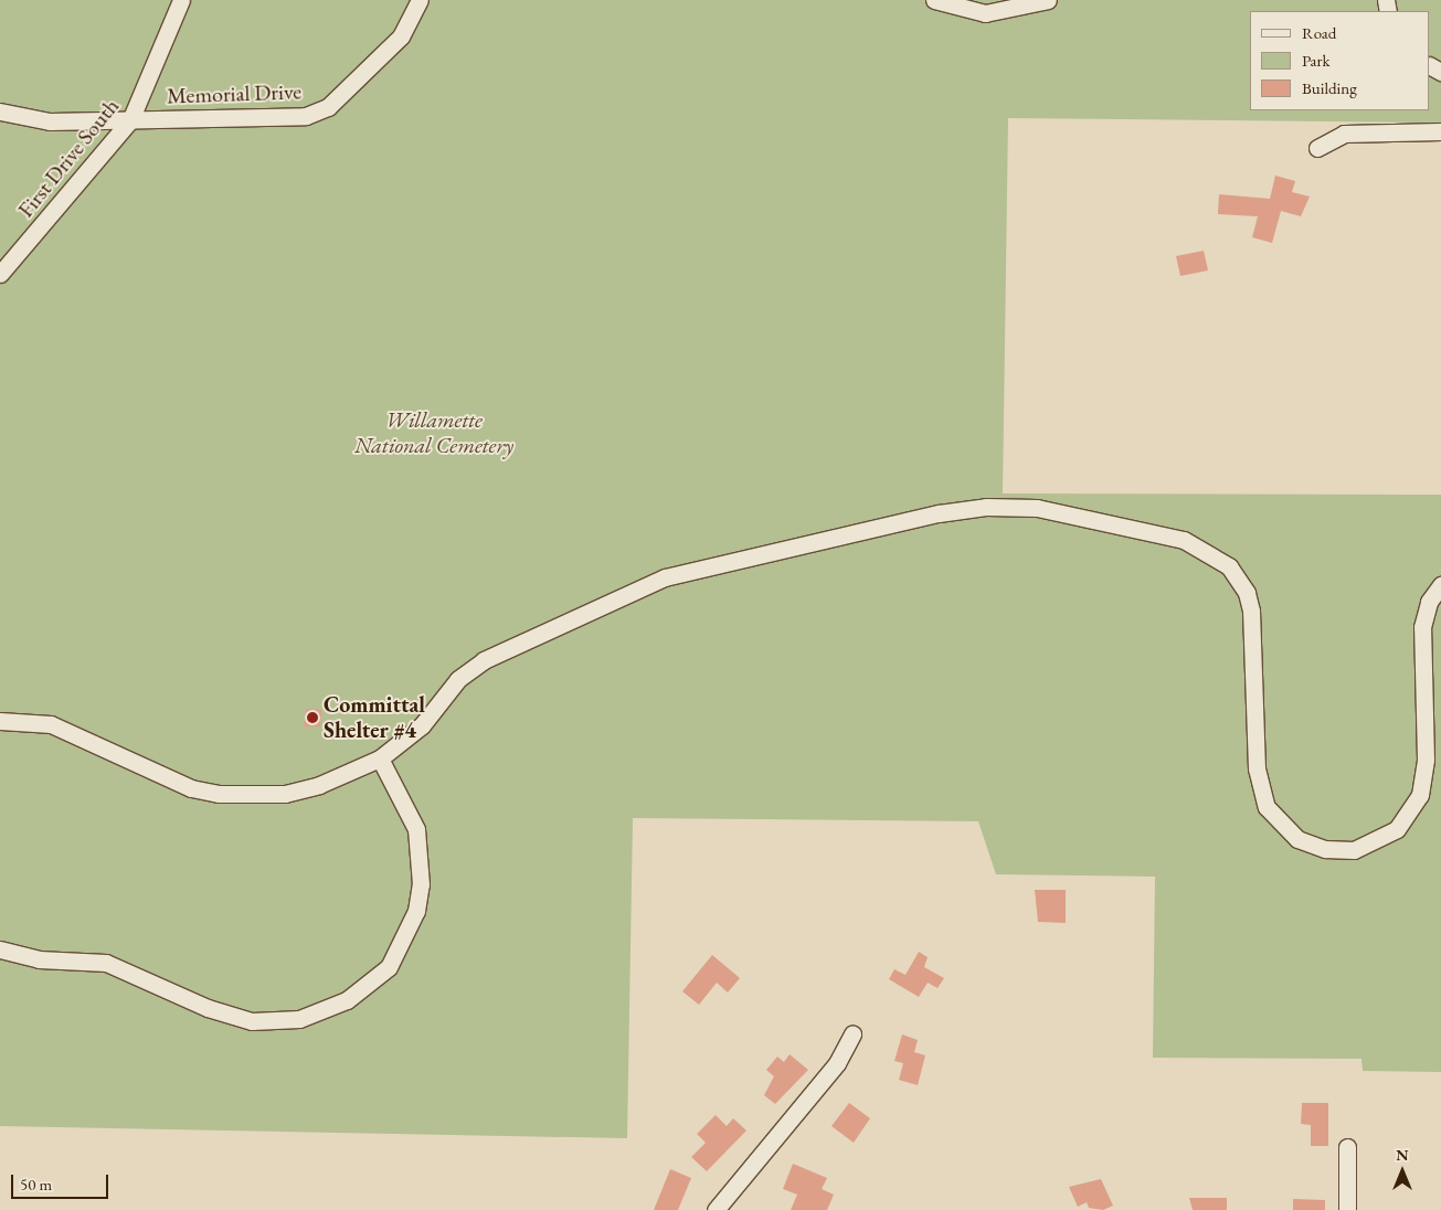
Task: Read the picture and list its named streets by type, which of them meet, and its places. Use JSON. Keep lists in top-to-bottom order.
{
  "streets": {
    "street": ["Memorial Drive", "First Drive South"]
  },
  "crossings": [
    ["Memorial Drive", "First Drive South"]
  ],
  "parks": ["Willamette National Cemetery"],
  "places": ["Committal Shelter #4"],
  "legend": ["Road", "Park", "Building"],
  "scale_bar": "50 m",
  "north": "top"
}
